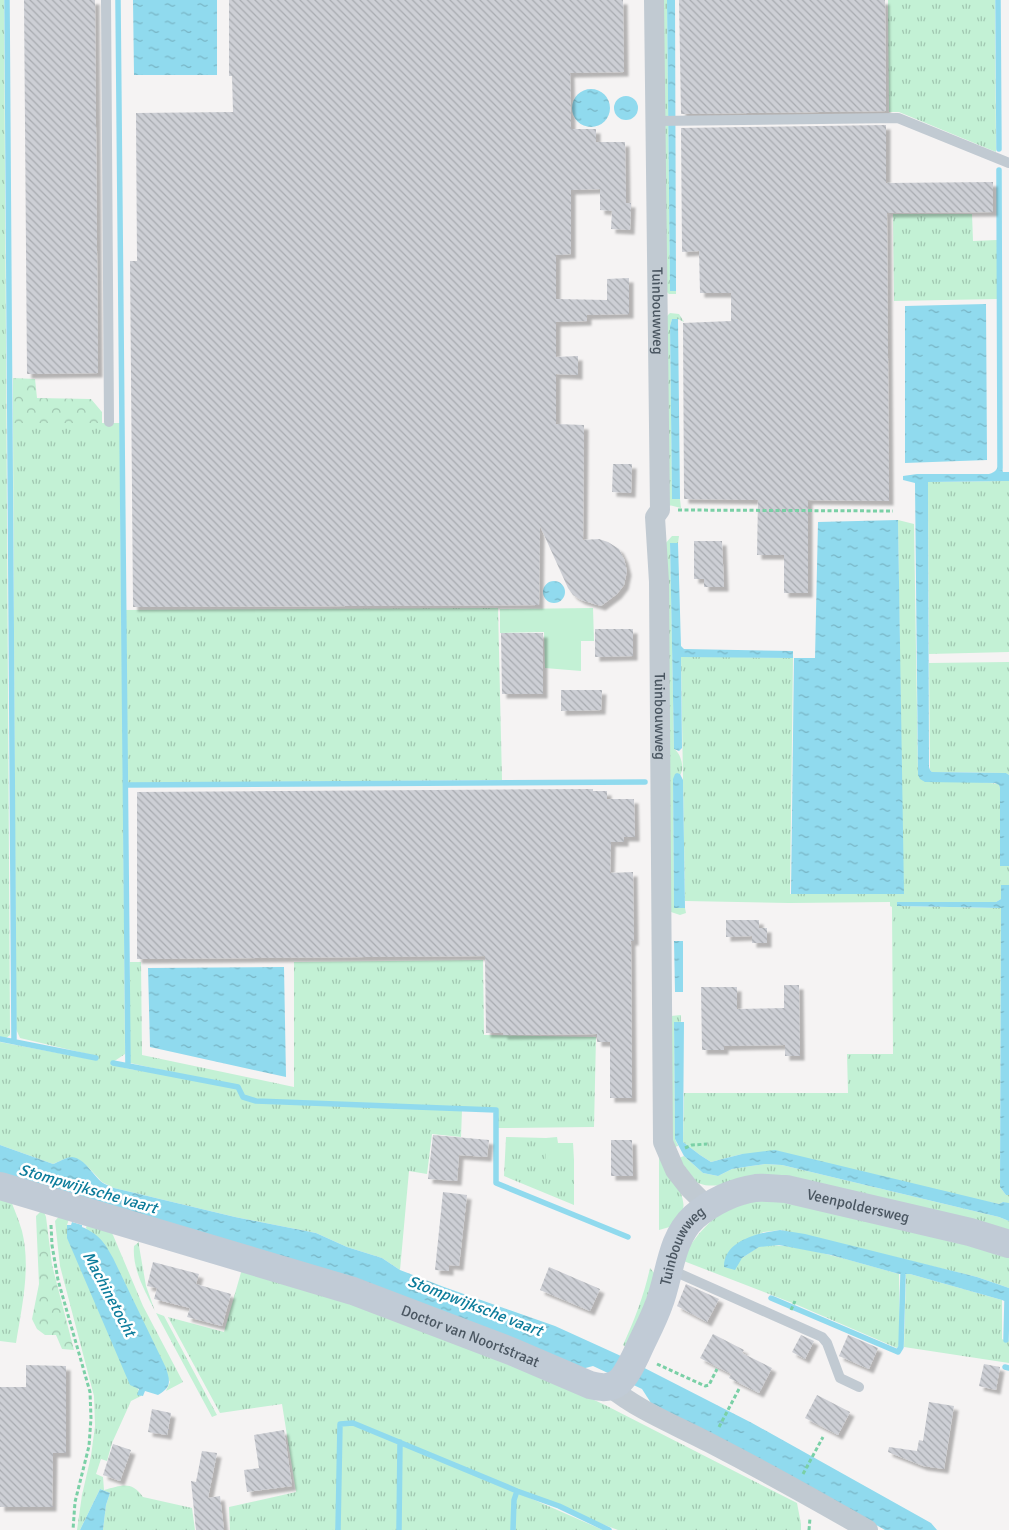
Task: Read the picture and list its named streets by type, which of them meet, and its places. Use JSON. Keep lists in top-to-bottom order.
{
  "streets": {
    "street": ["Tuinbouwweg", "Veenpoldersweg", "Doctor van Noortstraat"]
  },
  "crossings": [
    ["Tuinbouwweg", "Veenpoldersweg"],
    ["Tuinbouwweg", "Doctor van Noortstraat"]
  ],
  "water": ["Stompwijksche vaart", "Machinetocht"]
}
